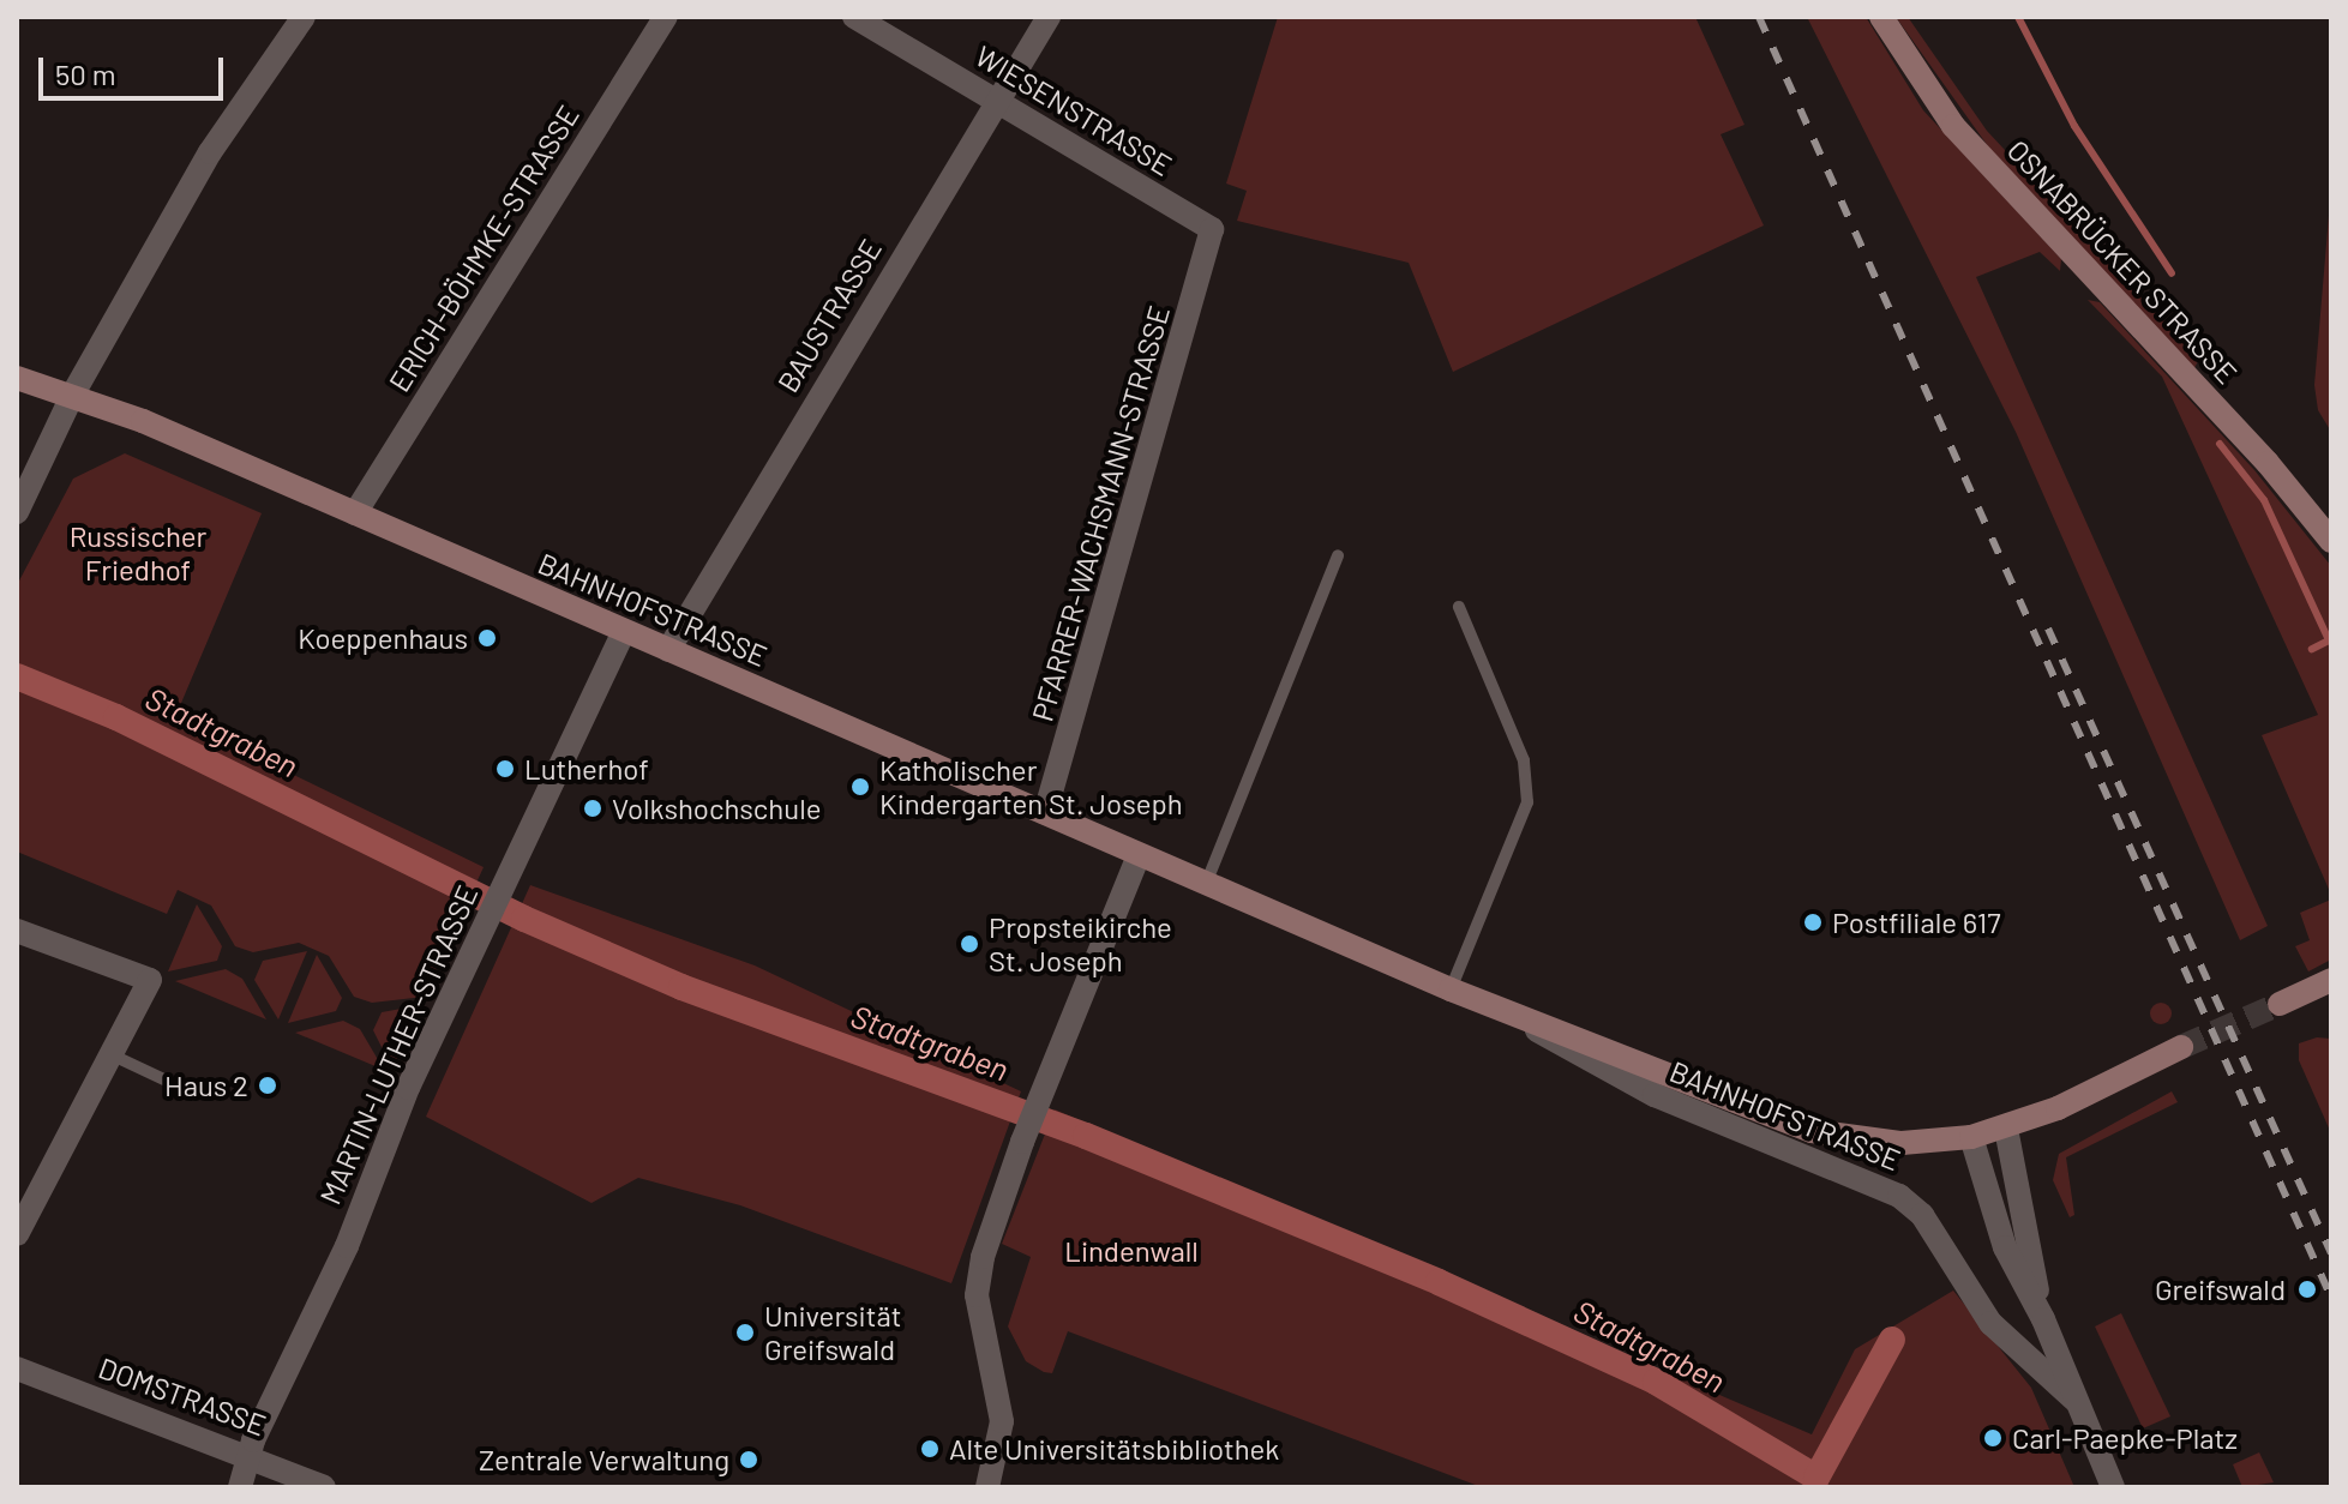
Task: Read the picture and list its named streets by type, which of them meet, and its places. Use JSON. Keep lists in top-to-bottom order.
{
  "streets": {
    "main road": ["OSNABRÜCKER STRASSE", "BAHNHOFSTRASSE"],
    "street": [
      "WIESENSTRASSE",
      "ERICH-BÖHMKE-STRASSE",
      "BAUSTRASSE",
      "PFARRER-WACHSMANN-STRASSE",
      "MARTIN-LUTHER-STRASSE",
      "DOMSTRASSE"
    ]
  },
  "crossings": [
    ["WIESENSTRASSE", "BAUSTRASSE"],
    ["WIESENSTRASSE", "PFARRER-WACHSMANN-STRASSE"],
    ["ERICH-BÖHMKE-STRASSE", "BAHNHOFSTRASSE"],
    ["BAUSTRASSE", "BAHNHOFSTRASSE"],
    ["PFARRER-WACHSMANN-STRASSE", "BAHNHOFSTRASSE"],
    ["BAHNHOFSTRASSE", "MARTIN-LUTHER-STRASSE"],
    ["MARTIN-LUTHER-STRASSE", "DOMSTRASSE"]
  ],
  "water": ["Stadtgraben"],
  "parks": ["Russischer Friedhof", "Lindenwall"],
  "places": [
    "Koeppenhaus",
    "Lutherhof",
    "Katholischer Kindergarten St. Joseph",
    "Volkshochschule",
    "Postfiliale 617",
    "Propsteikirche St. Joseph",
    "Haus 2",
    "Greifswald",
    "Universität Greifswald",
    "Carl-Paepke-Platz",
    "Alte Universitätsbibliothek",
    "Zentrale Verwaltung"
  ],
  "scale_bar": "50 m"
}
